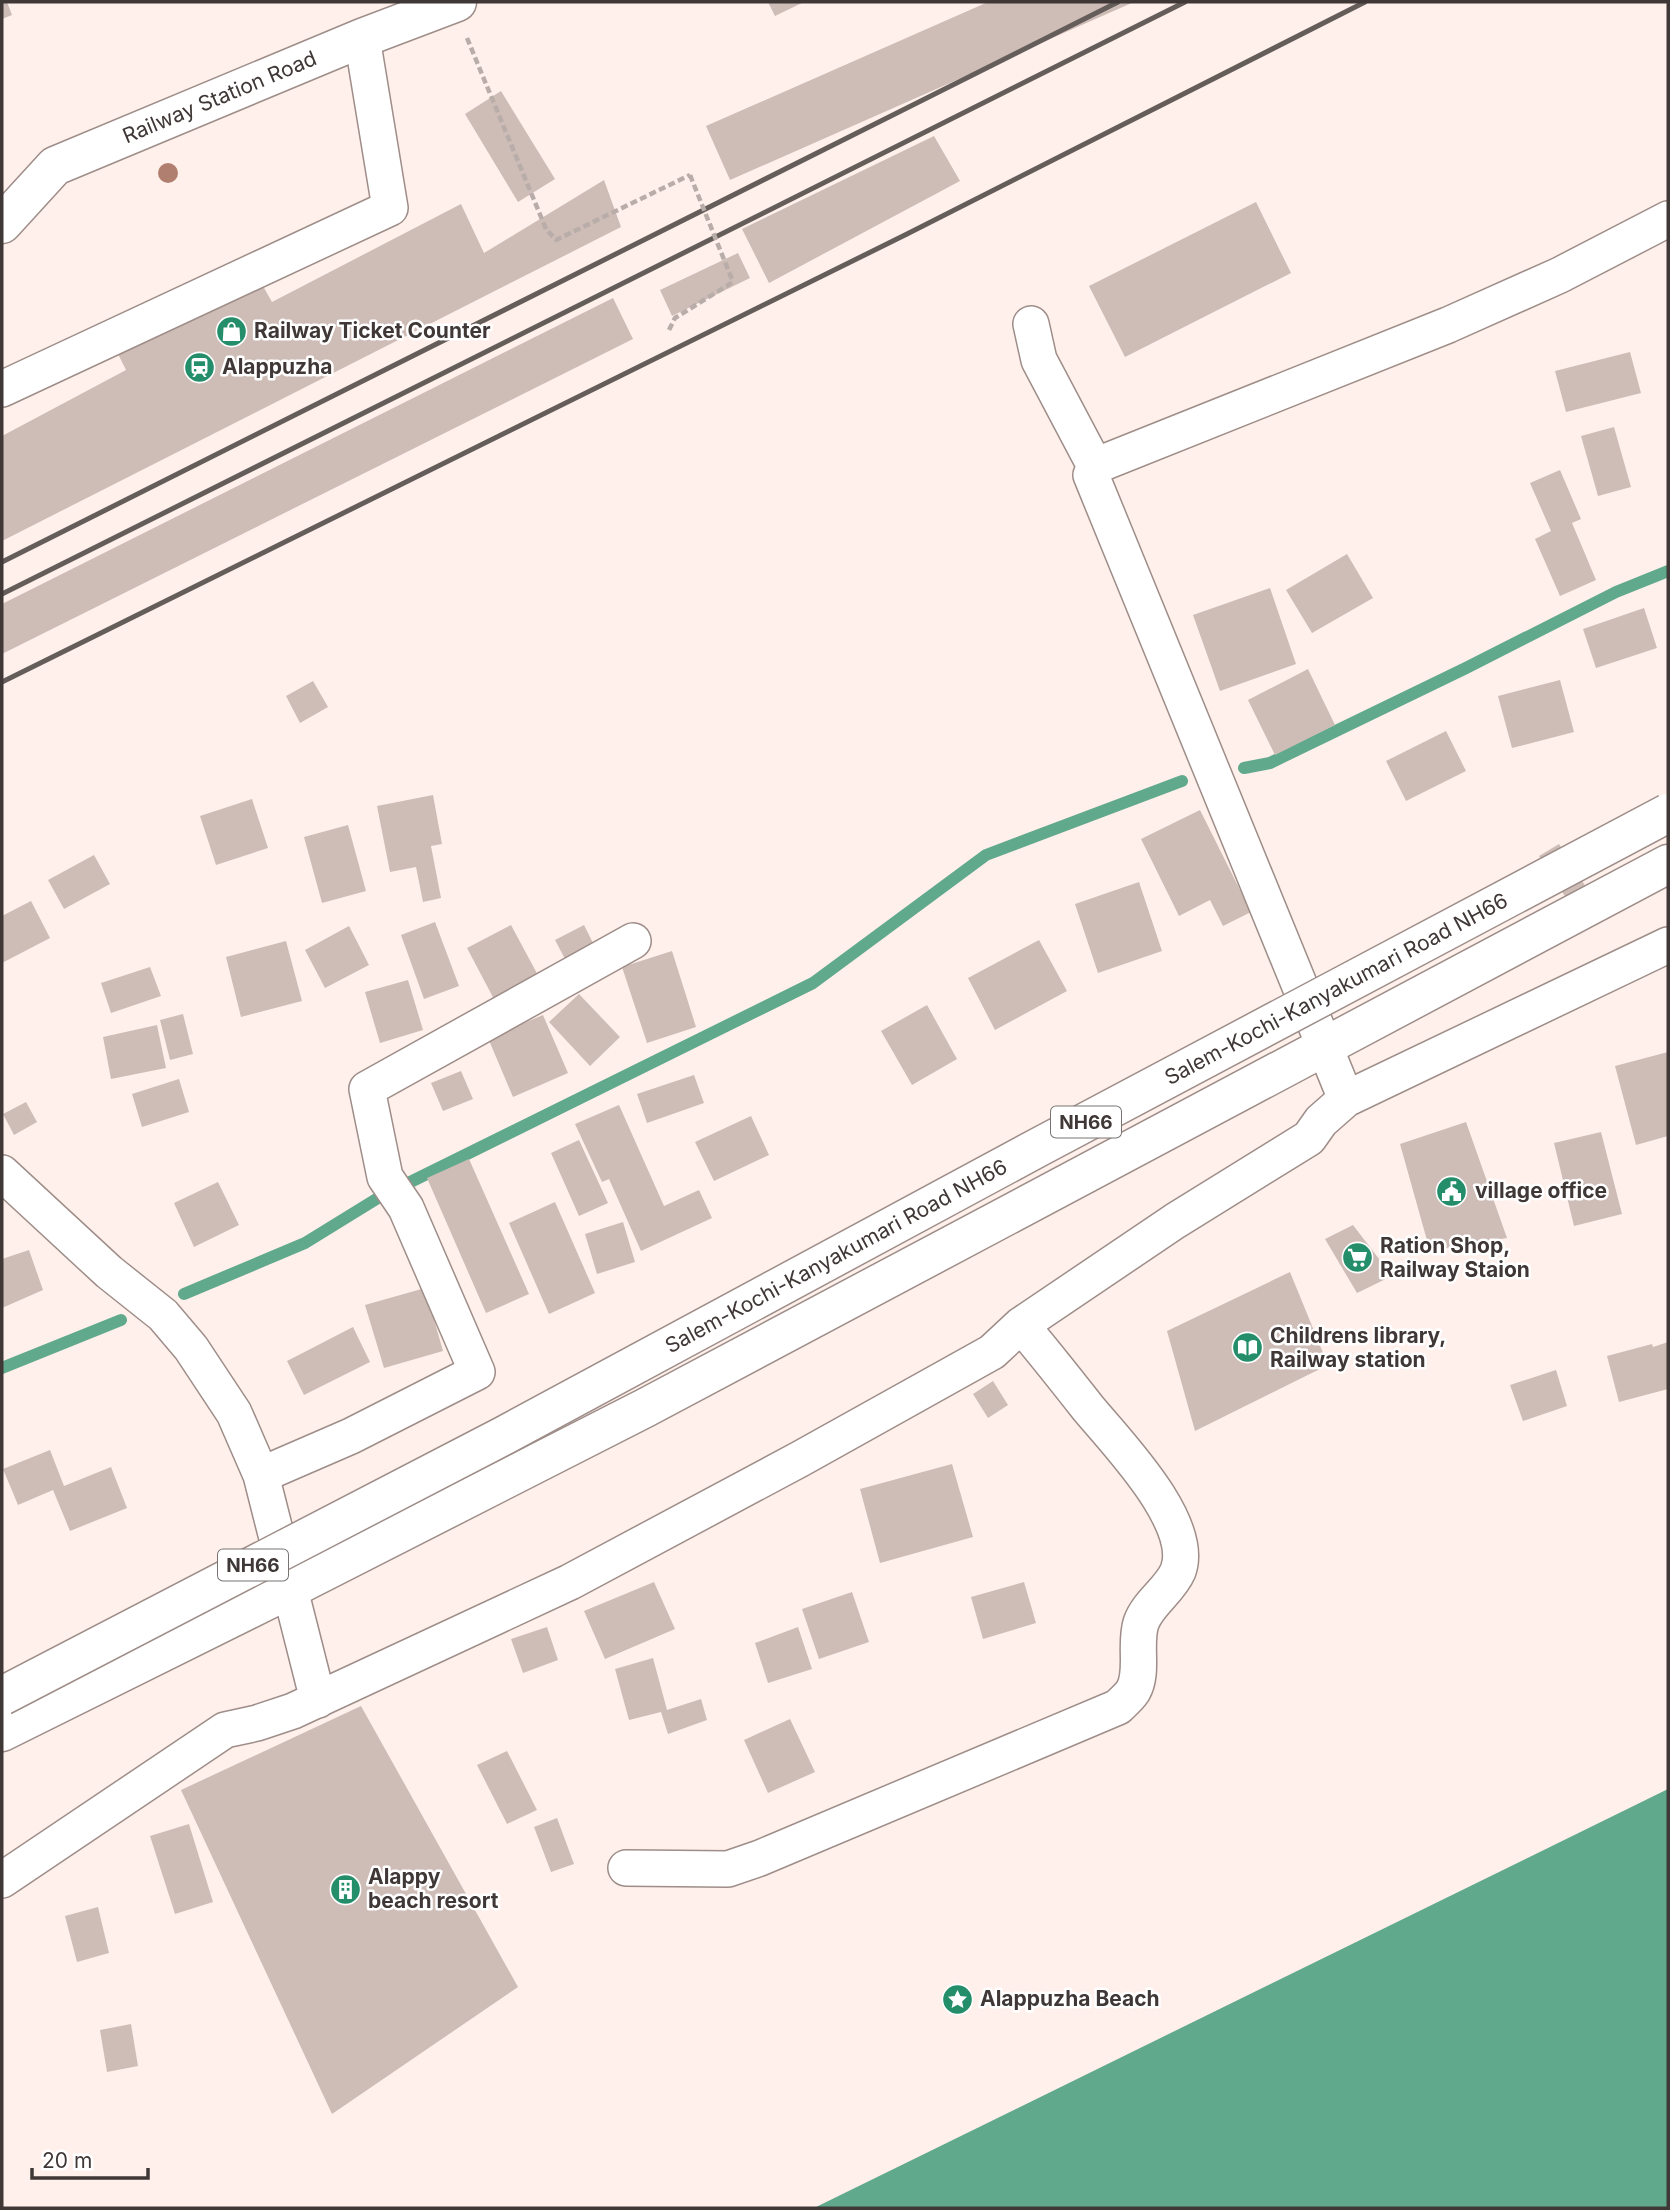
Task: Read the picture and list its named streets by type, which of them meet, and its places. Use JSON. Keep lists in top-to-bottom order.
{
  "streets": {
    "main road": ["Railway Station Road", "Salem-Kochi-Kanyakumari Road NH66", "NH66"]
  },
  "places": {
    "shop": ["Railway Ticket Counter"],
    "station": ["Alappuzha"],
    "public building": ["village office"],
    "supermarket": ["Ration Shop, Railway Staion"],
    "library": ["Childrens library, Railway station"],
    "building": ["Alappy beach resort"],
    "place": ["Alappuzha Beach"]
  },
  "scale_bar": "20 m"
}
